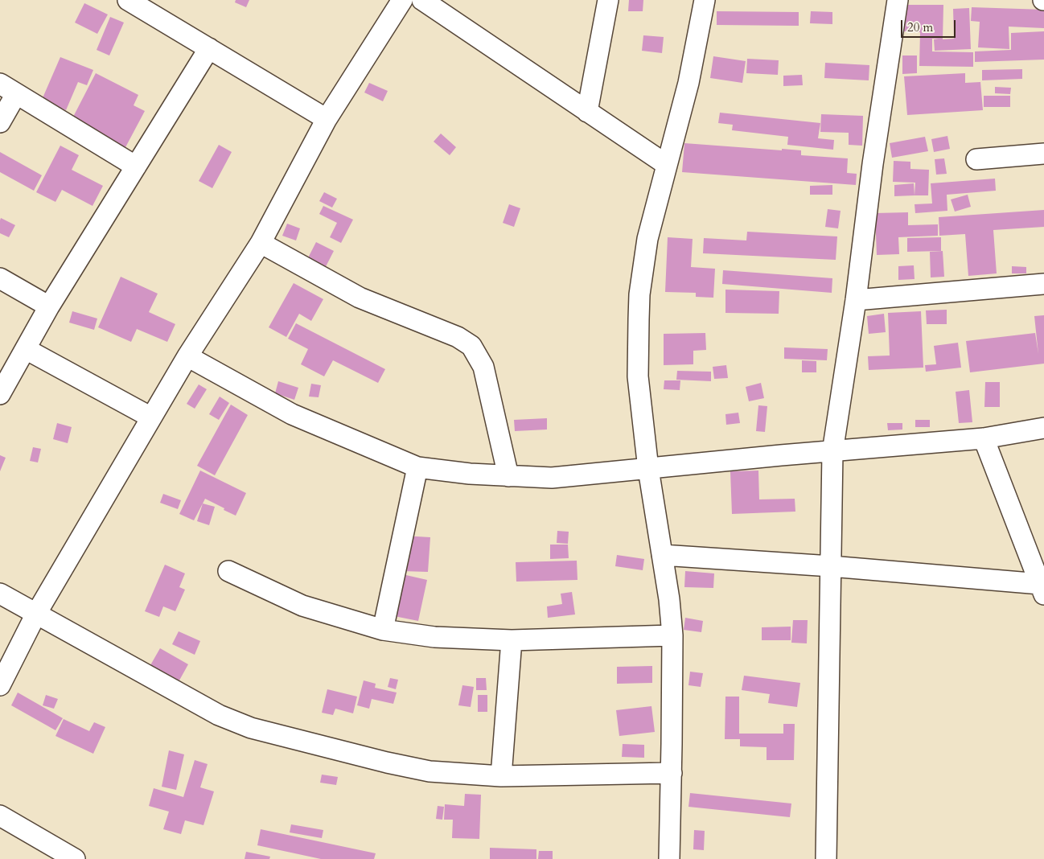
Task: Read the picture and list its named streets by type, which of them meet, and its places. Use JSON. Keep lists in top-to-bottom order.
{
  "scale_bar": "20 m"
}
